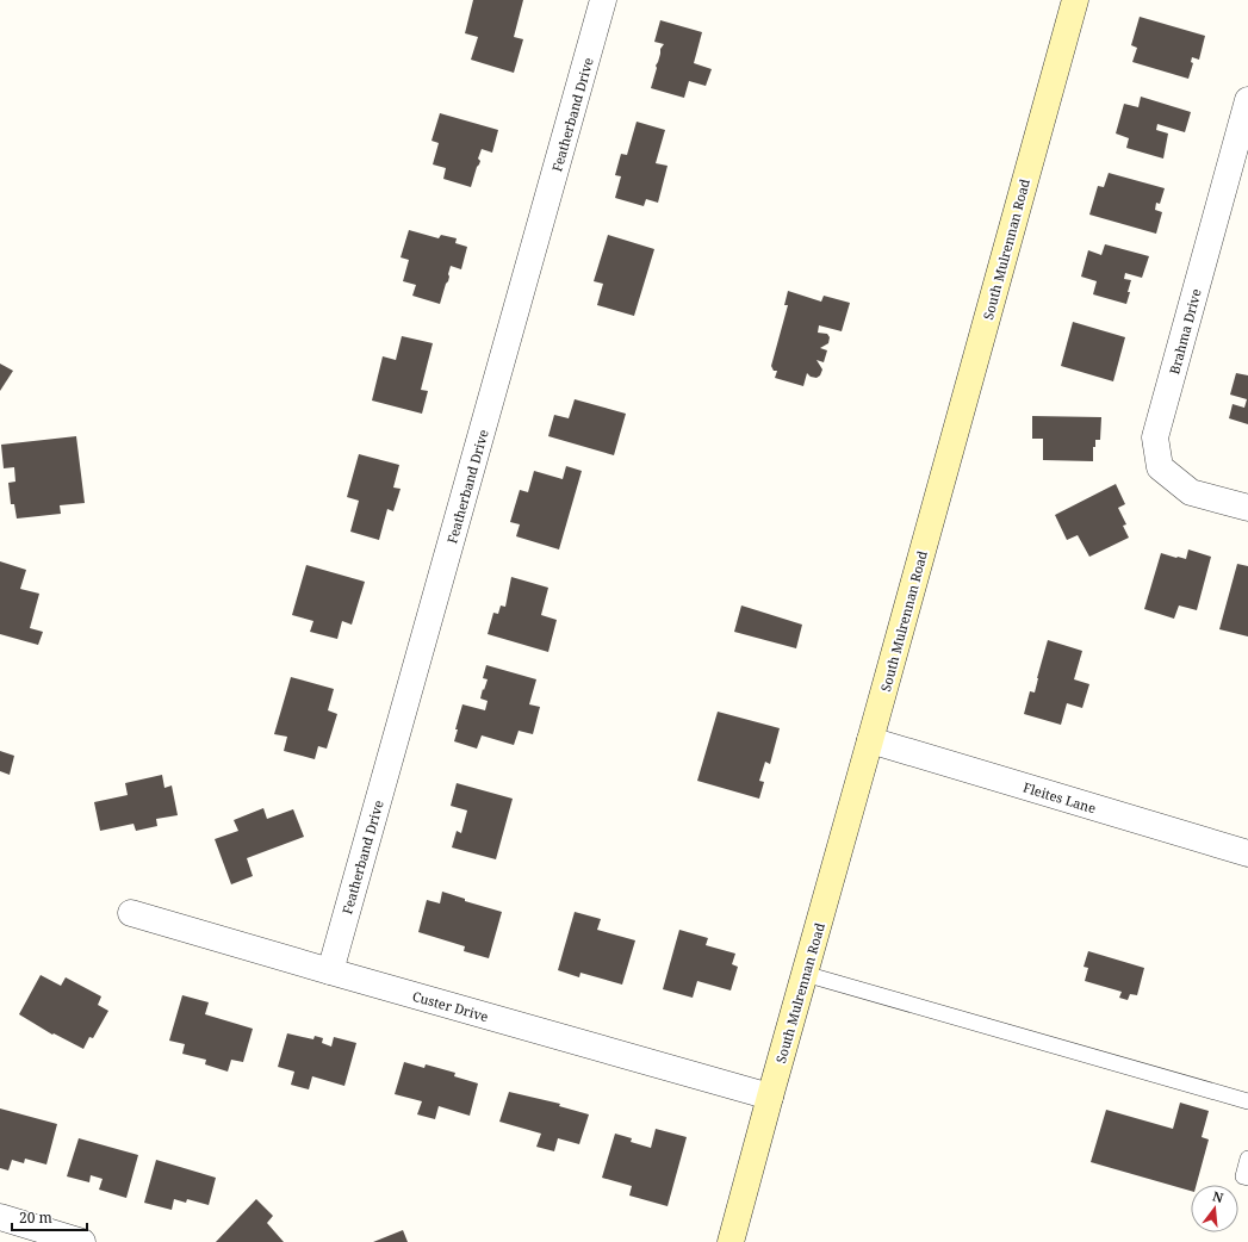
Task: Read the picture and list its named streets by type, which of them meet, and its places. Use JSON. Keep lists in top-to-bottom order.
{
  "streets": {
    "street": [
      "Featherband Drive",
      "South Mulrennan Road",
      "Brahma Drive",
      "Fleites Lane",
      "Custer Drive"
    ]
  },
  "crossings": [
    ["Featherband Drive", "Custer Drive"],
    ["South Mulrennan Road", "Fleites Lane"],
    ["South Mulrennan Road", "Custer Drive"]
  ],
  "scale_bar": "20 m",
  "north": "top"
}
